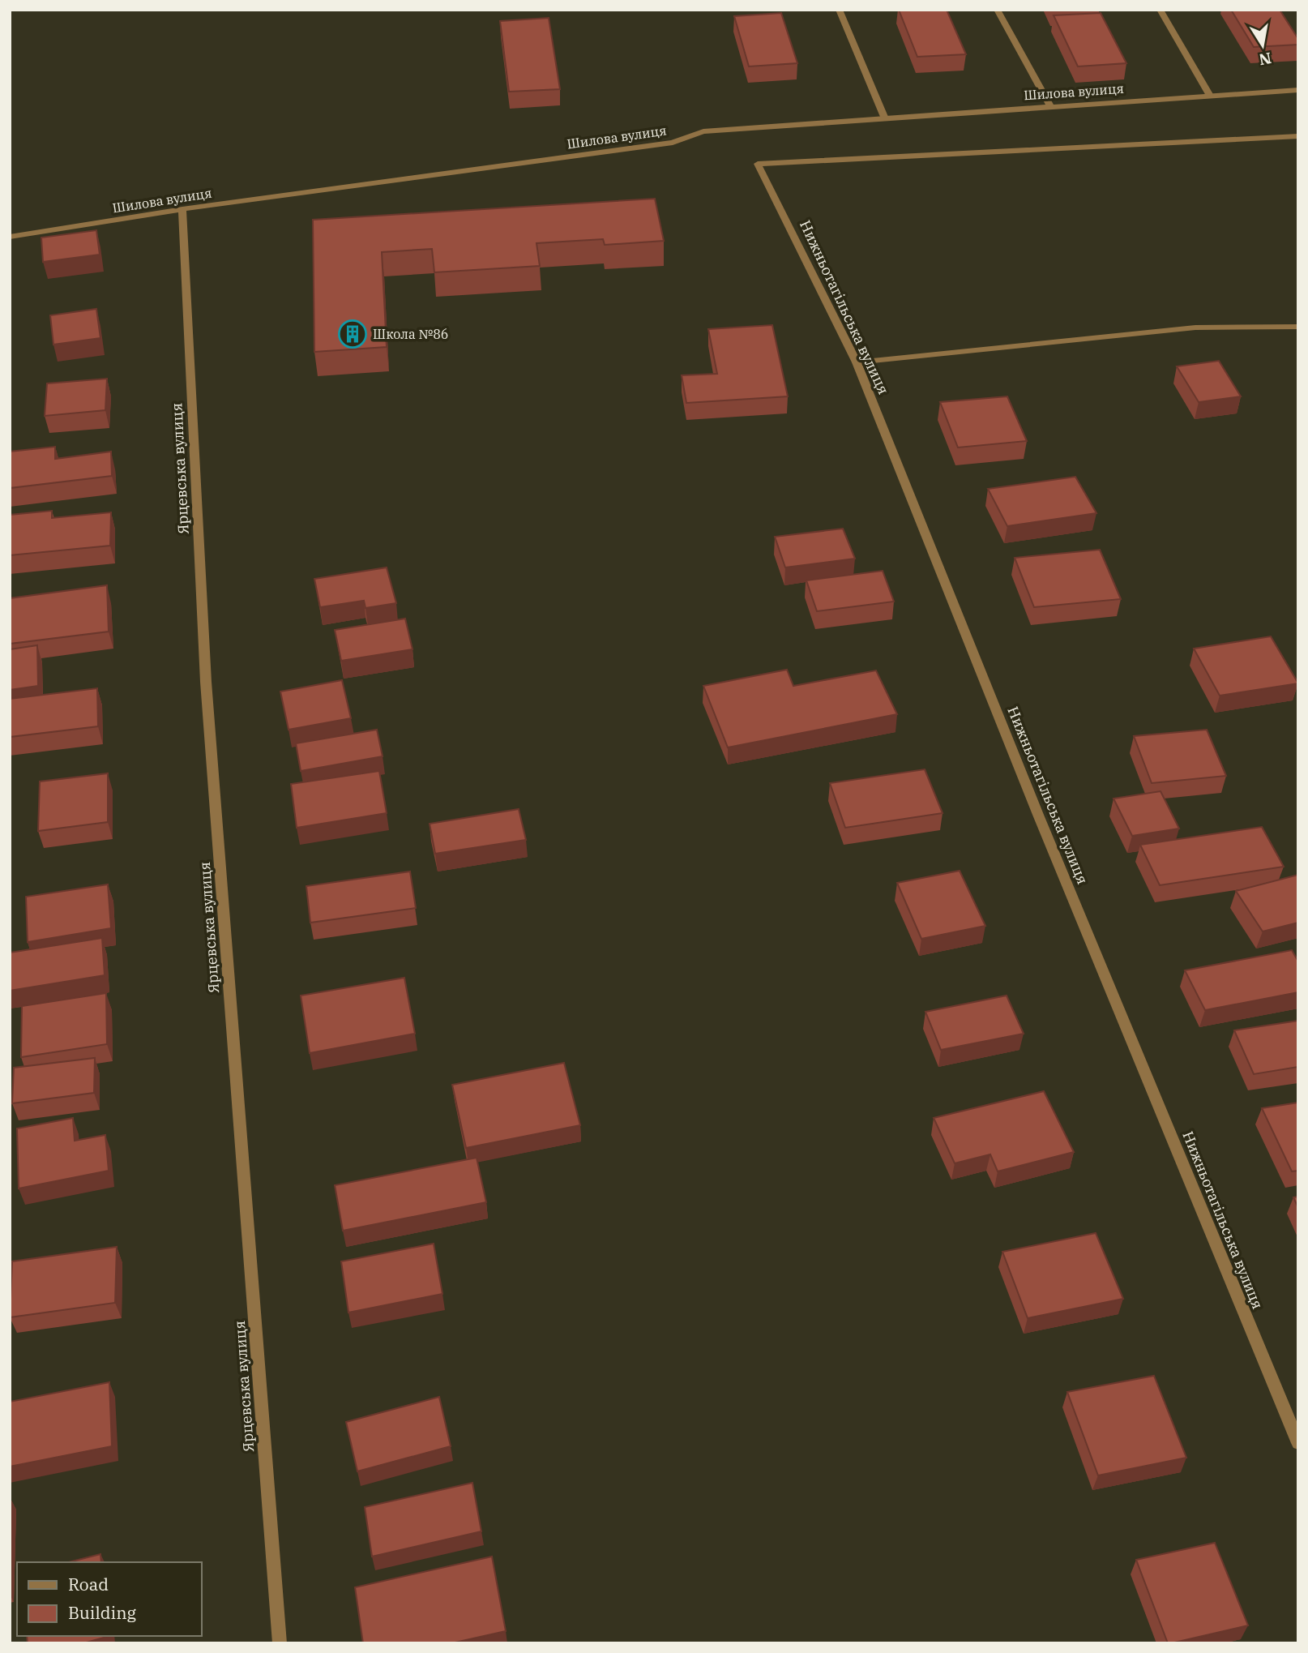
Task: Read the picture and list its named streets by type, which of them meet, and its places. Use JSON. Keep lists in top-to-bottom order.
{
  "streets": {
    "street": ["Шилова вулиця", "Нижньотагільська вулиця", "Ярцевська вулиця"]
  },
  "crossings": [
    ["Шилова вулиця", "Ярцевська вулиця"]
  ],
  "places": {
    "building": ["Школа №86"]
  },
  "legend": ["Road", "Building"],
  "north": "bottom"
}
